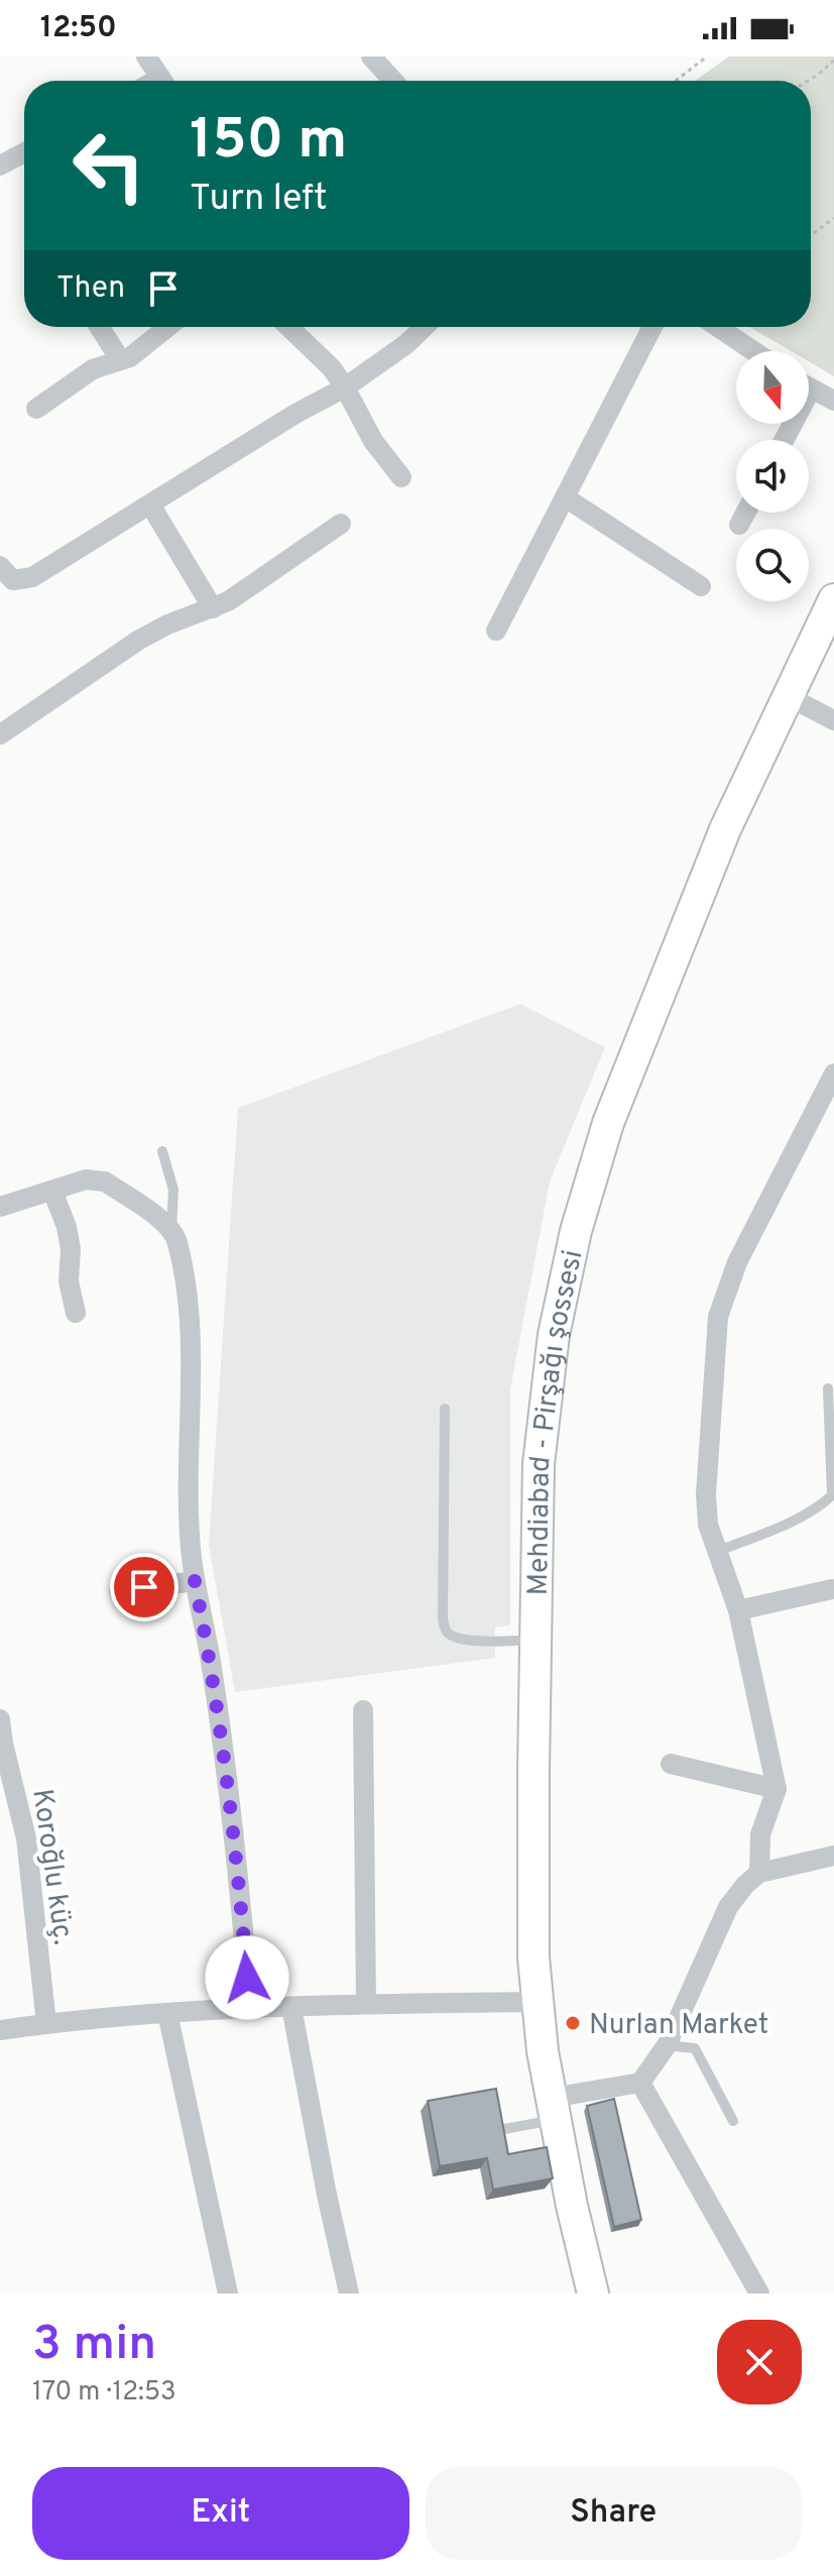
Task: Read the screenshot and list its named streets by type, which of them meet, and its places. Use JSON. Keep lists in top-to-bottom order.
{
  "streets": {
    "main road": ["Mehdiabad - Pirşağı şossesi"],
    "street": ["Koroğlu küç."]
  },
  "places": ["Nurlan Market"],
  "north": "bottom",
  "page": {
    "status": "12:50",
    "turn": ["150 m", "Turn left"],
    "then": "Then",
    "heading": ["3 min", "170 m · 12:53"],
    "buttons": ["Exit", "Share"]
  }
}
